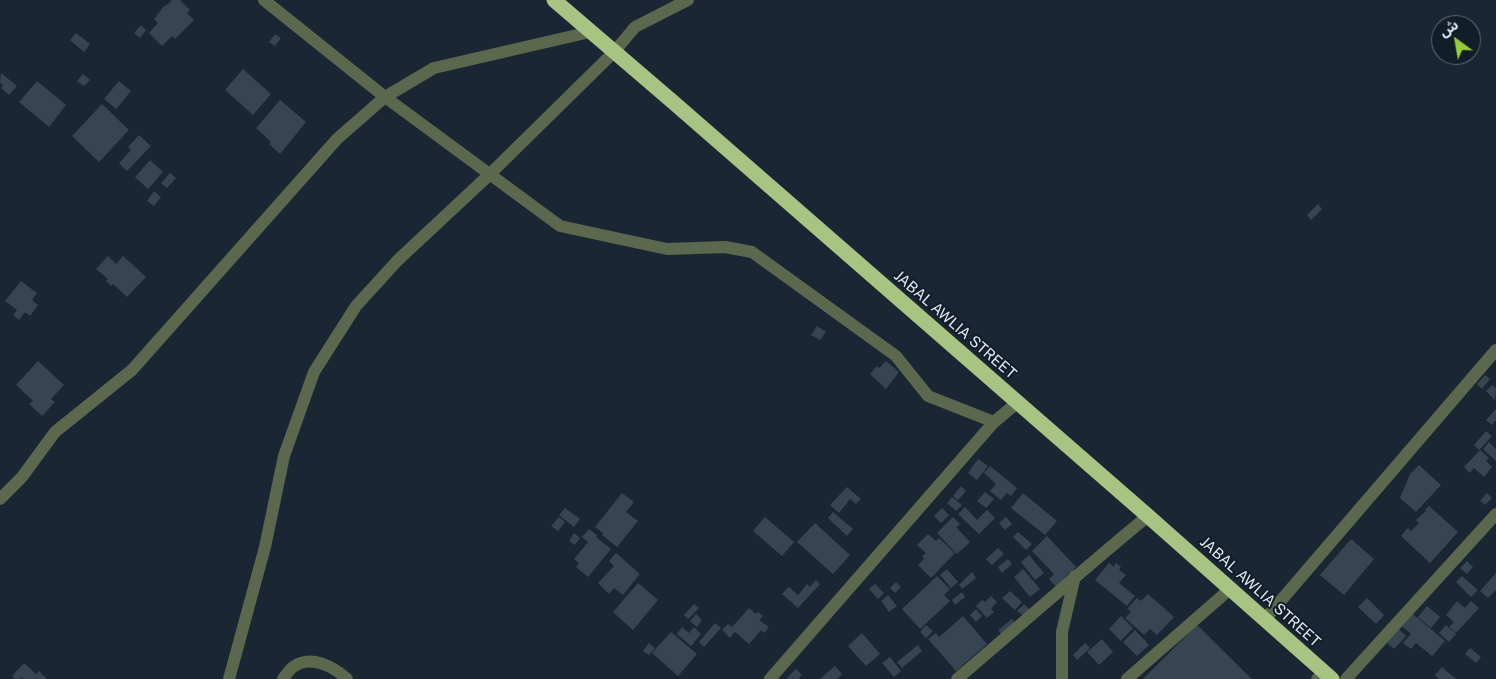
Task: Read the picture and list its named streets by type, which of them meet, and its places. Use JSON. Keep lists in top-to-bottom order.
{
  "streets": {
    "highway": ["JABAL AWLIA STREET"]
  },
  "north": "top left"
}
